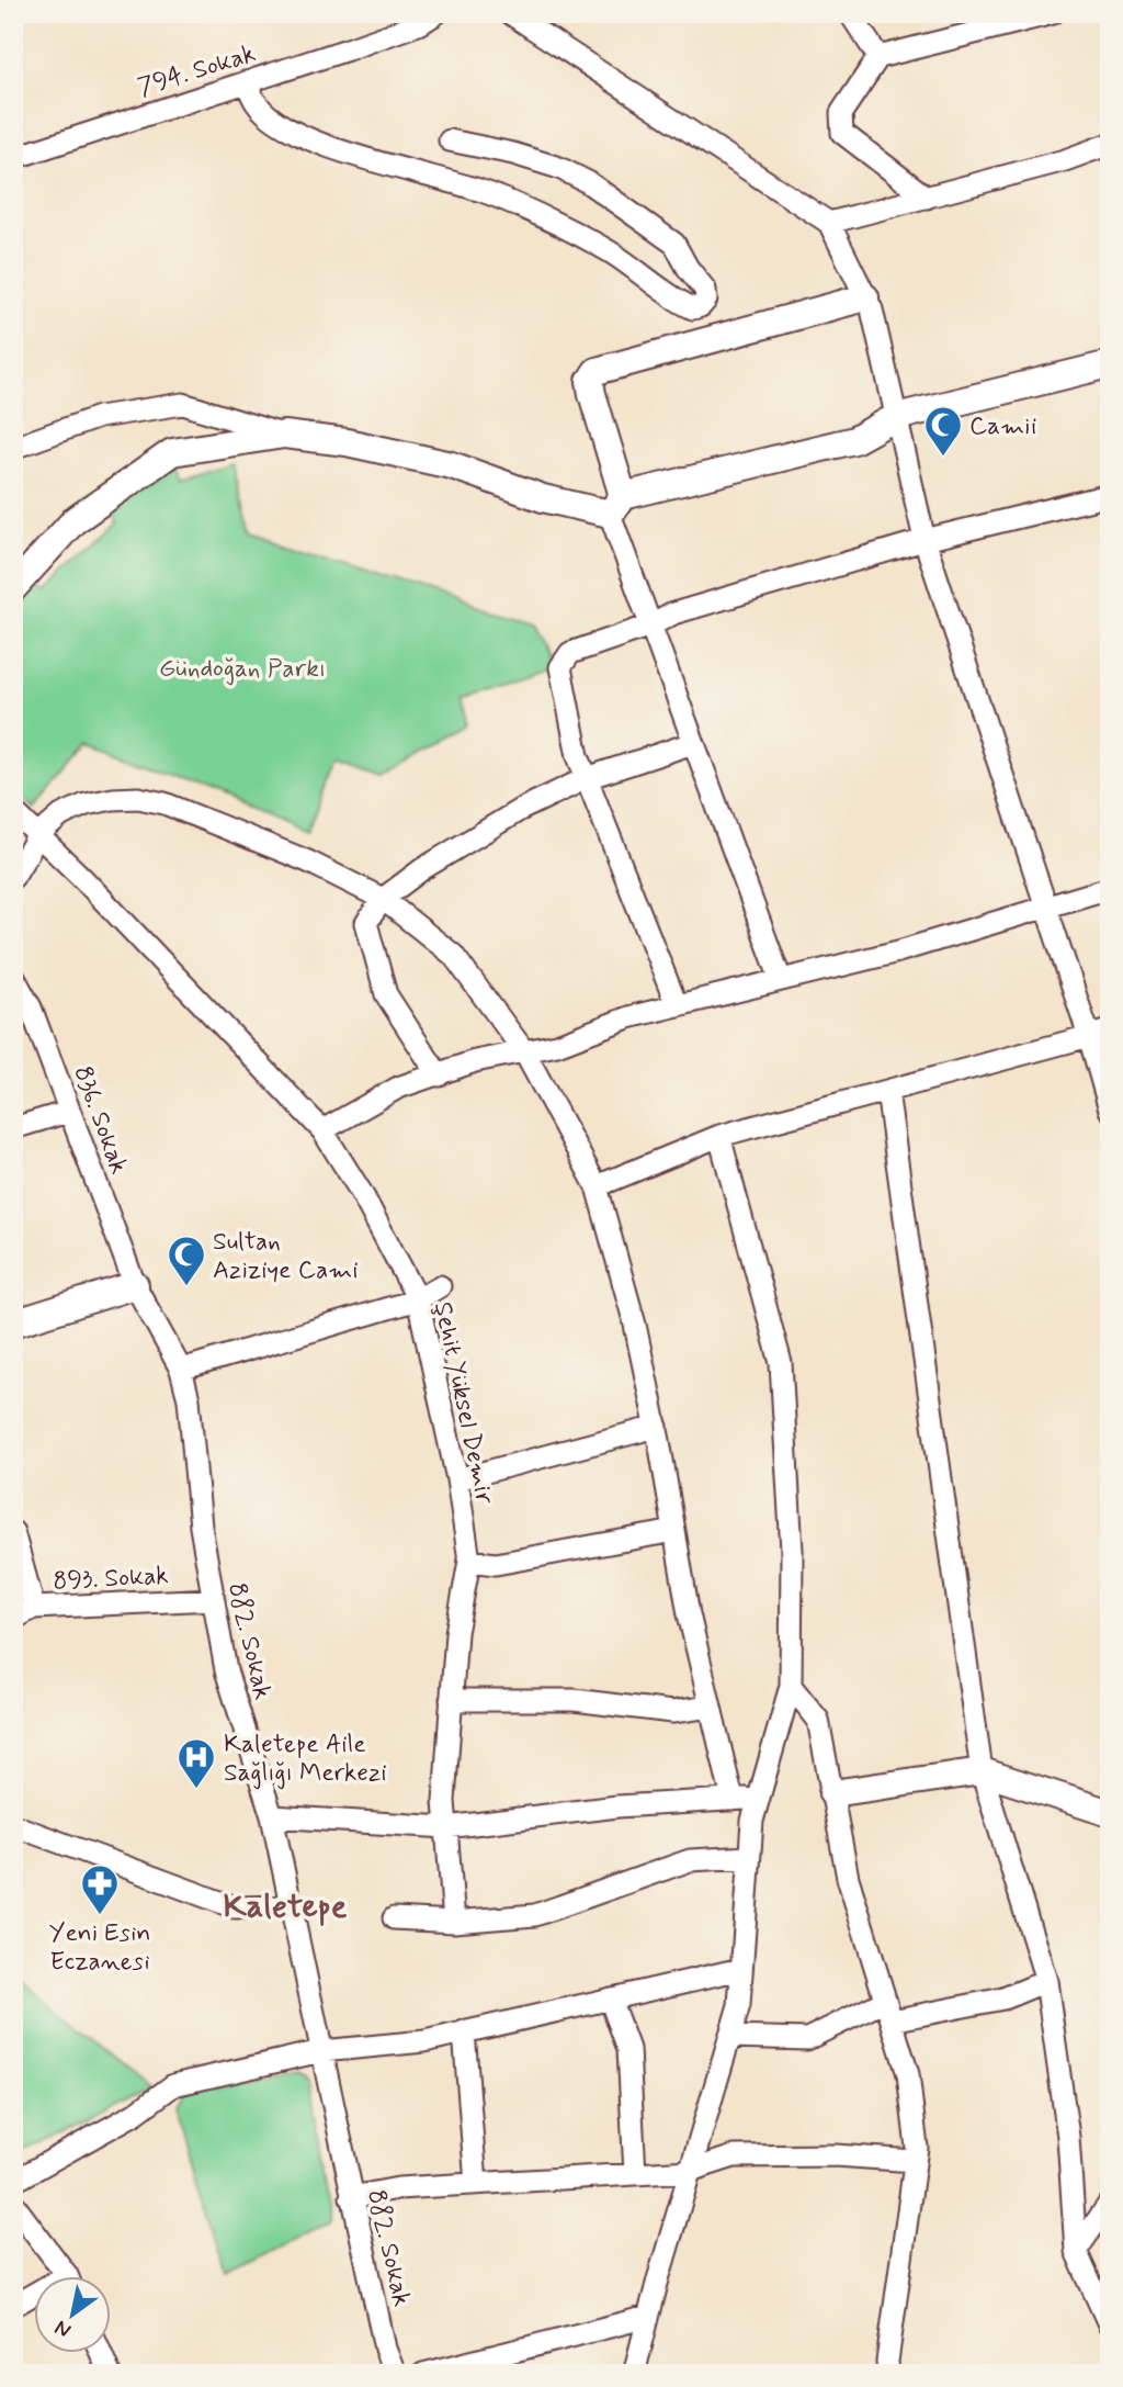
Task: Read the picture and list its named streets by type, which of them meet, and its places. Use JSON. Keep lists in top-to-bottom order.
{
  "streets": {
    "street": [
      "794. Sokak",
      "836. Sokak",
      "Şehit Yüksel Demir",
      "893. Sokak",
      "882. Sokak"
    ]
  },
  "crossings": [
    ["836. Sokak", "882. Sokak"],
    ["893. Sokak", "882. Sokak"]
  ],
  "districts": ["Kaletepe"],
  "parks": ["Gündoğan Parkı"],
  "places": {
    "mosque": ["Camii", "Sultan Aziziye Cami"],
    "hospital": ["Kaletepe Aile Sağlığı Merkezi"],
    "pharmacy": ["Yeni Esin Eczanesi"]
  },
  "north": "bottom left"
}
